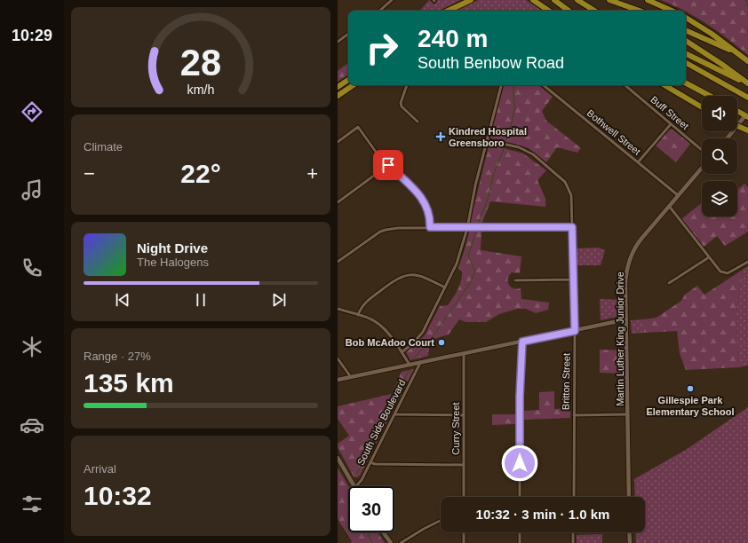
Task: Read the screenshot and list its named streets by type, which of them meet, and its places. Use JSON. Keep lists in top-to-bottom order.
{
  "streets": {
    "main road": ["Martin Luther King Junior Drive"],
    "street": [
      "Buff Street",
      "Bothwell Street",
      "Britton Street",
      "South Side Boulevard",
      "Curry Street"
    ]
  },
  "crossings": [
    ["Bothwell Street", "Martin Luther King Junior Drive"]
  ],
  "places": {
    "health": ["Kindred Hospital Greensboro"],
    "other": ["Bob McAdoo Court", "Gillespie Park Elementary School"]
  },
  "page": {
    "tabs": "10:29",
    "turn": ["240 m", "South Benbow Road"],
    "tile": [
      "Climate",
      ["Range · 27%", "135 km"],
      ["Arrival", "10:32"]
    ],
    "heat": ["−", "22°", "+"],
    "song": ["Night Drive", "The Halogens"],
    "limit": "30",
    "trip": "10:32 · 3 min · 1.0 km",
    "gauge": ["28", "km/h"]
  }
}
